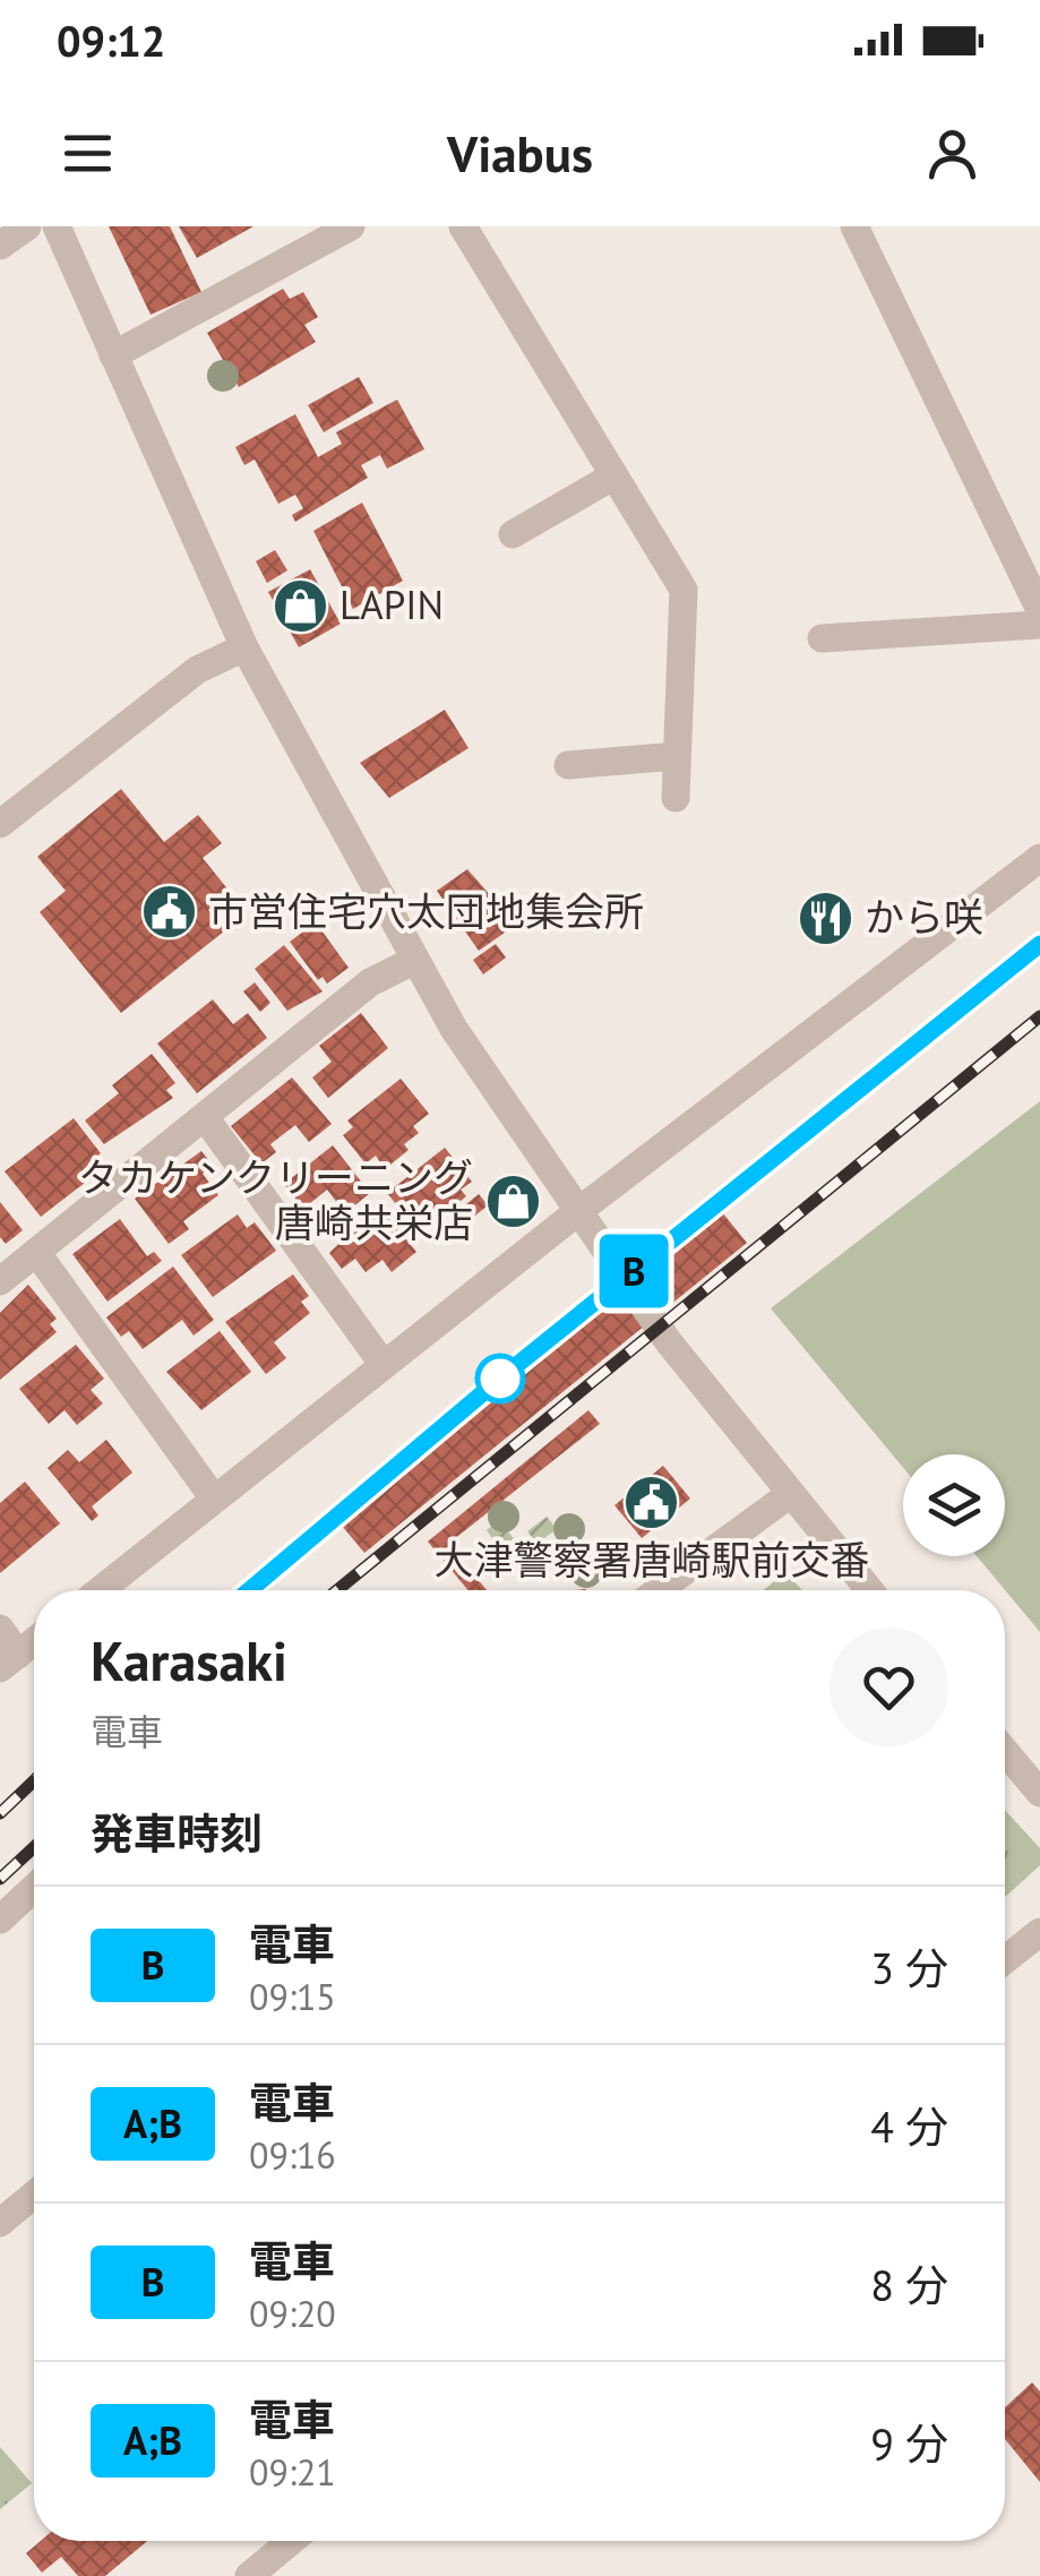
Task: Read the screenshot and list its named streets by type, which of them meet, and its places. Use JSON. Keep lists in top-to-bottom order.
{
  "places": {
    "shop": ["LAPIN", "タカケンクリーニング 唐崎共栄店"],
    "public building": ["市営住宅穴太団地集会所", "大津警察署唐崎駅前交番"],
    "restaurant": ["から咲"]
  },
  "page": {
    "status": "09:12",
    "header": "Viabus",
    "on_map": "B",
    "heading": [
      ["Karasaki", "電車"],
      "発車時刻"
    ],
    "list": [
      {
        "mark": "B",
        "name": "電車",
        "note": "09:15",
        "value": "3 分"
      },
      {
        "mark": "A;B",
        "name": "電車",
        "note": "09:16",
        "value": "4 分"
      },
      {
        "mark": "B",
        "name": "電車",
        "note": "09:20",
        "value": "8 分"
      },
      {
        "mark": "A;B",
        "name": "電車",
        "note": "09:21",
        "value": "9 分"
      }
    ]
  }
}
